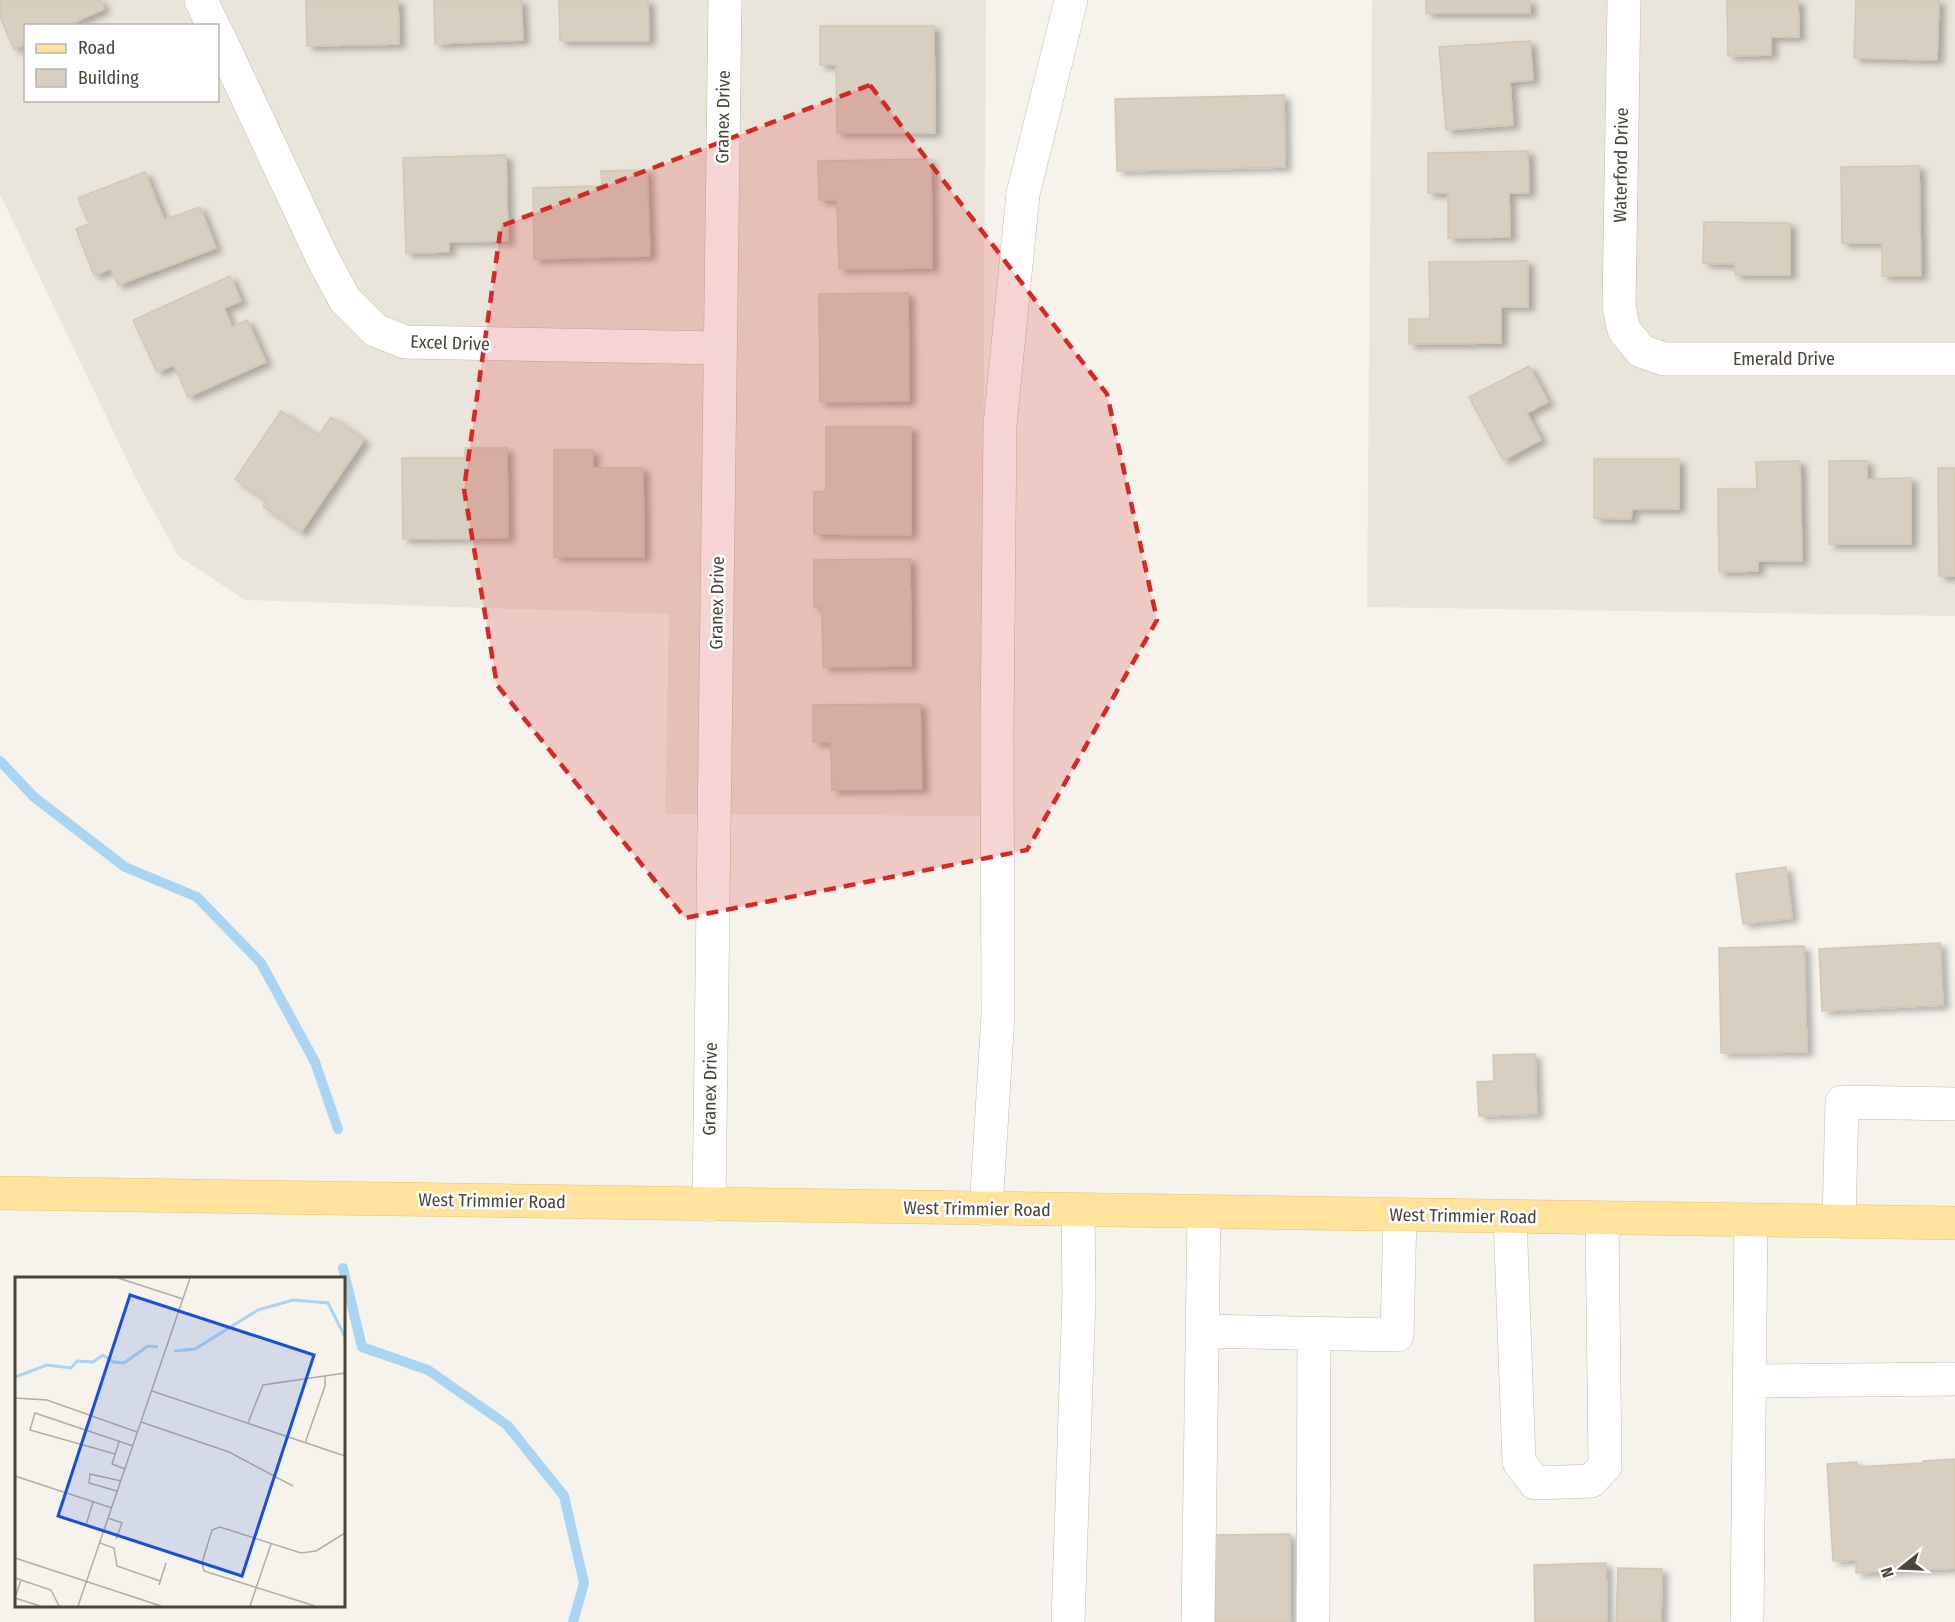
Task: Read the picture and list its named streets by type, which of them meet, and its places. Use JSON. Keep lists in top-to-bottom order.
{
  "streets": {
    "main road": ["West Trimmier Road"],
    "street": [
      "Granex Drive",
      "Waterford Drive",
      "Excel Drive",
      "Emerald Drive"
    ]
  },
  "crossings": [
    ["Granex Drive", "Excel Drive"],
    ["Granex Drive", "West Trimmier Road"],
    ["Waterford Drive", "Emerald Drive"]
  ],
  "legend": ["Road", "Building"],
  "north": "left"
}
